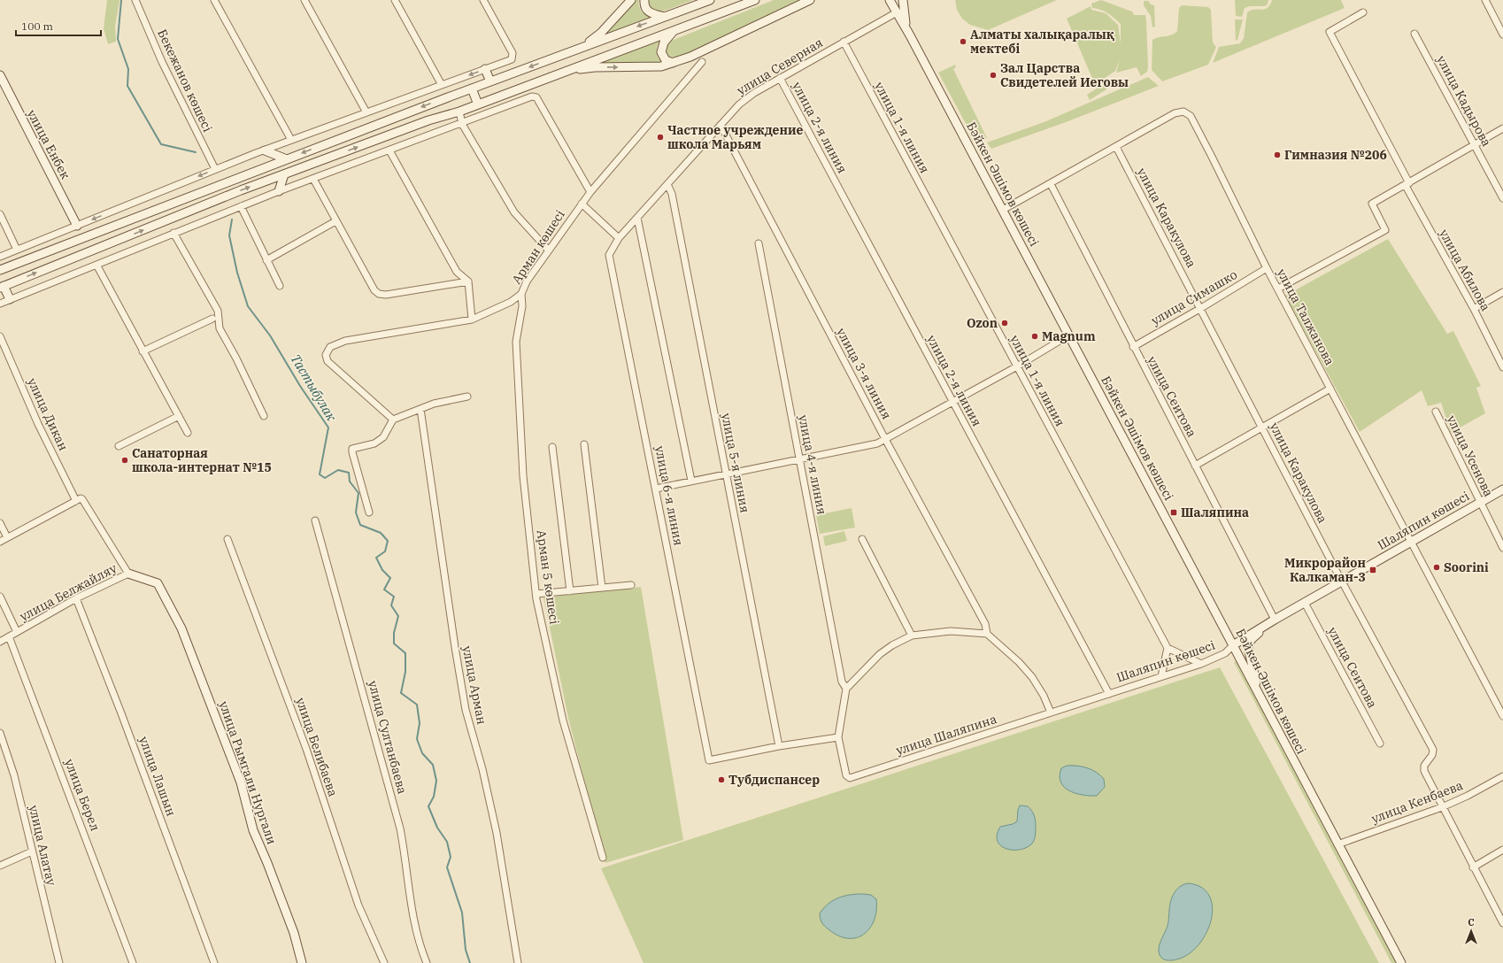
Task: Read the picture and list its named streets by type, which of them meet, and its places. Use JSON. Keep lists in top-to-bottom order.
{
  "streets": {
    "main road": [
      "улица Енбек",
      "Бәйкен Әшімов көшесі",
      "Шаляпин көшесі",
      "улица Рымгали Нургали"
    ],
    "street": [
      "улица Северная",
      "Бекежанов көшесі",
      "улица Кадырова",
      "улица 2-я линия",
      "улица 1-я линия",
      "улица Каракулова",
      "Арман көшесі",
      "улица Абилова",
      "улица Симашко",
      "улица Талжанова",
      "улица 3-я линия",
      "улица Сеитова",
      "улица Дикан",
      "улица Усенова",
      "улица 5-я линия",
      "улица 4-я линия",
      "улица 6-я линия",
      "Арман 5 көшесі",
      "улица Белжайляу",
      "улица Арман",
      "улица Шаляпина",
      "улица Султанбаева",
      "улица Белибаева",
      "улица Лашын",
      "улица Берел",
      "улица Кенбаева",
      "улица Алатау"
    ]
  },
  "crossings": [
    ["улица Северная", "улица 2-я линия"],
    ["улица Северная", "улица 1-я линия"],
    ["улица Северная", "Бәйкен Әшімов көшесі"],
    ["улица Северная", "улица 3-я линия"],
    ["улица Северная", "улица 5-я линия"],
    ["улица Северная", "улица 6-я линия"],
    ["улица 2-я линия", "Шаляпин көшесі"],
    ["Бәйкен Әшімов көшесі", "улица Талжанова"],
    ["Бәйкен Әшімов көшесі", "Шаляпин көшесі"],
    ["Бәйкен Әшімов көшесі", "улица Кенбаева"],
    ["улица Каракулова", "улица Симашко"],
    ["улица Каракулова", "улица Талжанова"],
    ["улица Каракулова", "Шаляпин көшесі"],
    ["улица Каракулова", "улица Кенбаева"],
    ["Арман көшесі", "Арман 5 көшесі"],
    ["улица Симашко", "улица Талжанова"],
    ["улица Симашко", "улица Сеитова"],
    ["улица Талжанова", "улица Сеитова"],
    ["улица Талжанова", "Шаляпин көшесі"],
    ["улица Сеитова", "Шаляпин көшесі"],
    ["улица Усенова", "Шаляпин көшесі"],
    ["улица 5-я линия", "улица 6-я линия"],
    ["Шаляпин көшесі", "улица Шаляпина"],
    ["улица Белжайляу", "улица Рымгали Нургали"],
    ["улица Белжайляу", "улица Лашын"],
    ["улица Белжайляу", "улица Берел"]
  ],
  "water": ["Тастыбулак"],
  "places": {
    "other": [
      "Алматы халықаралық мектебі",
      "Зал Царства Свидетелей Иеговы",
      "Частное учреждение школа Марьям",
      "Гимназия №206",
      "Ozon",
      "Magnum",
      "Санаторная школа-интернат №15",
      "Soorini",
      "Тубдиспансер"
    ],
    "transit": ["Шаляпина", "Микрорайон Калкаман-3"]
  },
  "scale_bar": "100 m",
  "north": "top"
}
